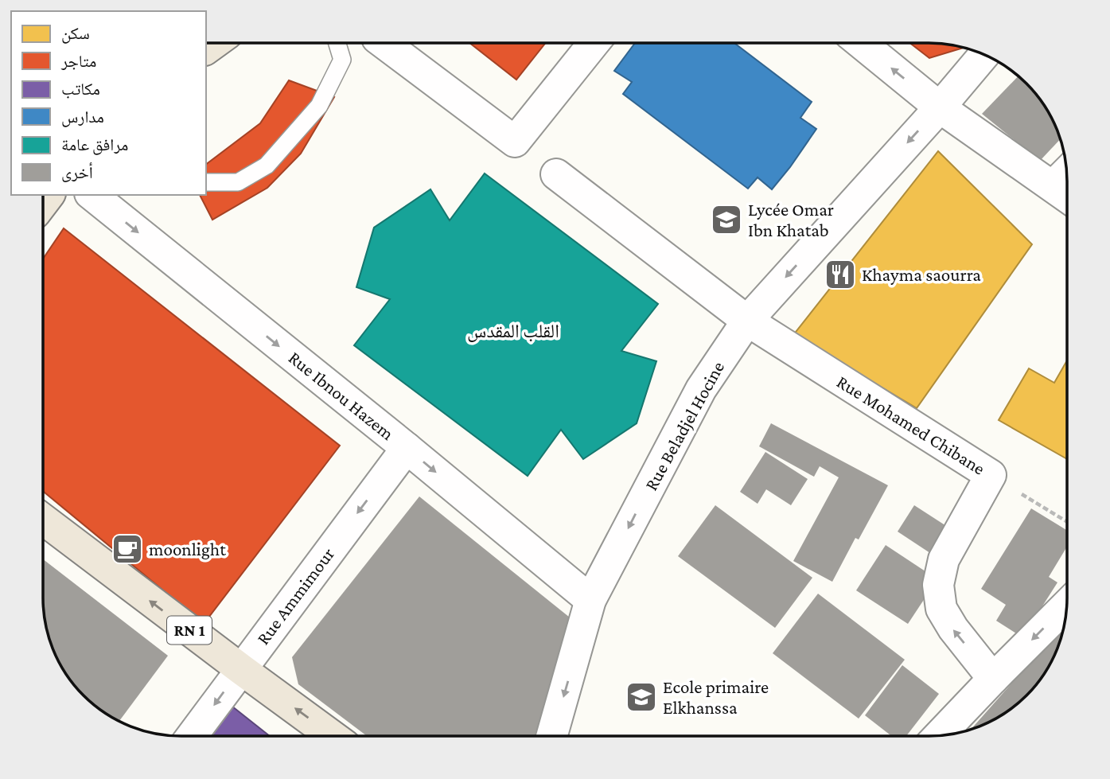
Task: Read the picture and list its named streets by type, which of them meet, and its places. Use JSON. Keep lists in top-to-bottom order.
{
  "streets": {
    "main road": ["RN 1"],
    "street": [
      "Rue Ibnou Hazem",
      "Rue Mohamed Chibane",
      "Rue Beladjel Hocine",
      "Rue Ammimour"
    ]
  },
  "crossings": [
    ["Rue Ibnou Hazem", "Rue Beladjel Hocine"],
    ["Rue Ibnou Hazem", "Rue Ammimour"],
    ["Rue Mohamed Chibane", "Rue Beladjel Hocine"],
    ["Rue Ammimour", "RN 1"]
  ],
  "one_way": ["Rue Ibnou Hazem", "Rue Beladjel Hocine", "Rue Ammimour"],
  "districts": ["القلب المقدس"],
  "places": {
    "school or university": ["Lycée Omar Ibn Khatab", "Ecole primaire Elkhanssa"],
    "restaurant": ["Khayma saourra"],
    "cafe": ["moonlight"]
  },
  "legend": [
    "سكن",
    "متاجر",
    "مكاتب",
    "مدارس",
    "مرافق عامة",
    "أخرى"
  ]
}
